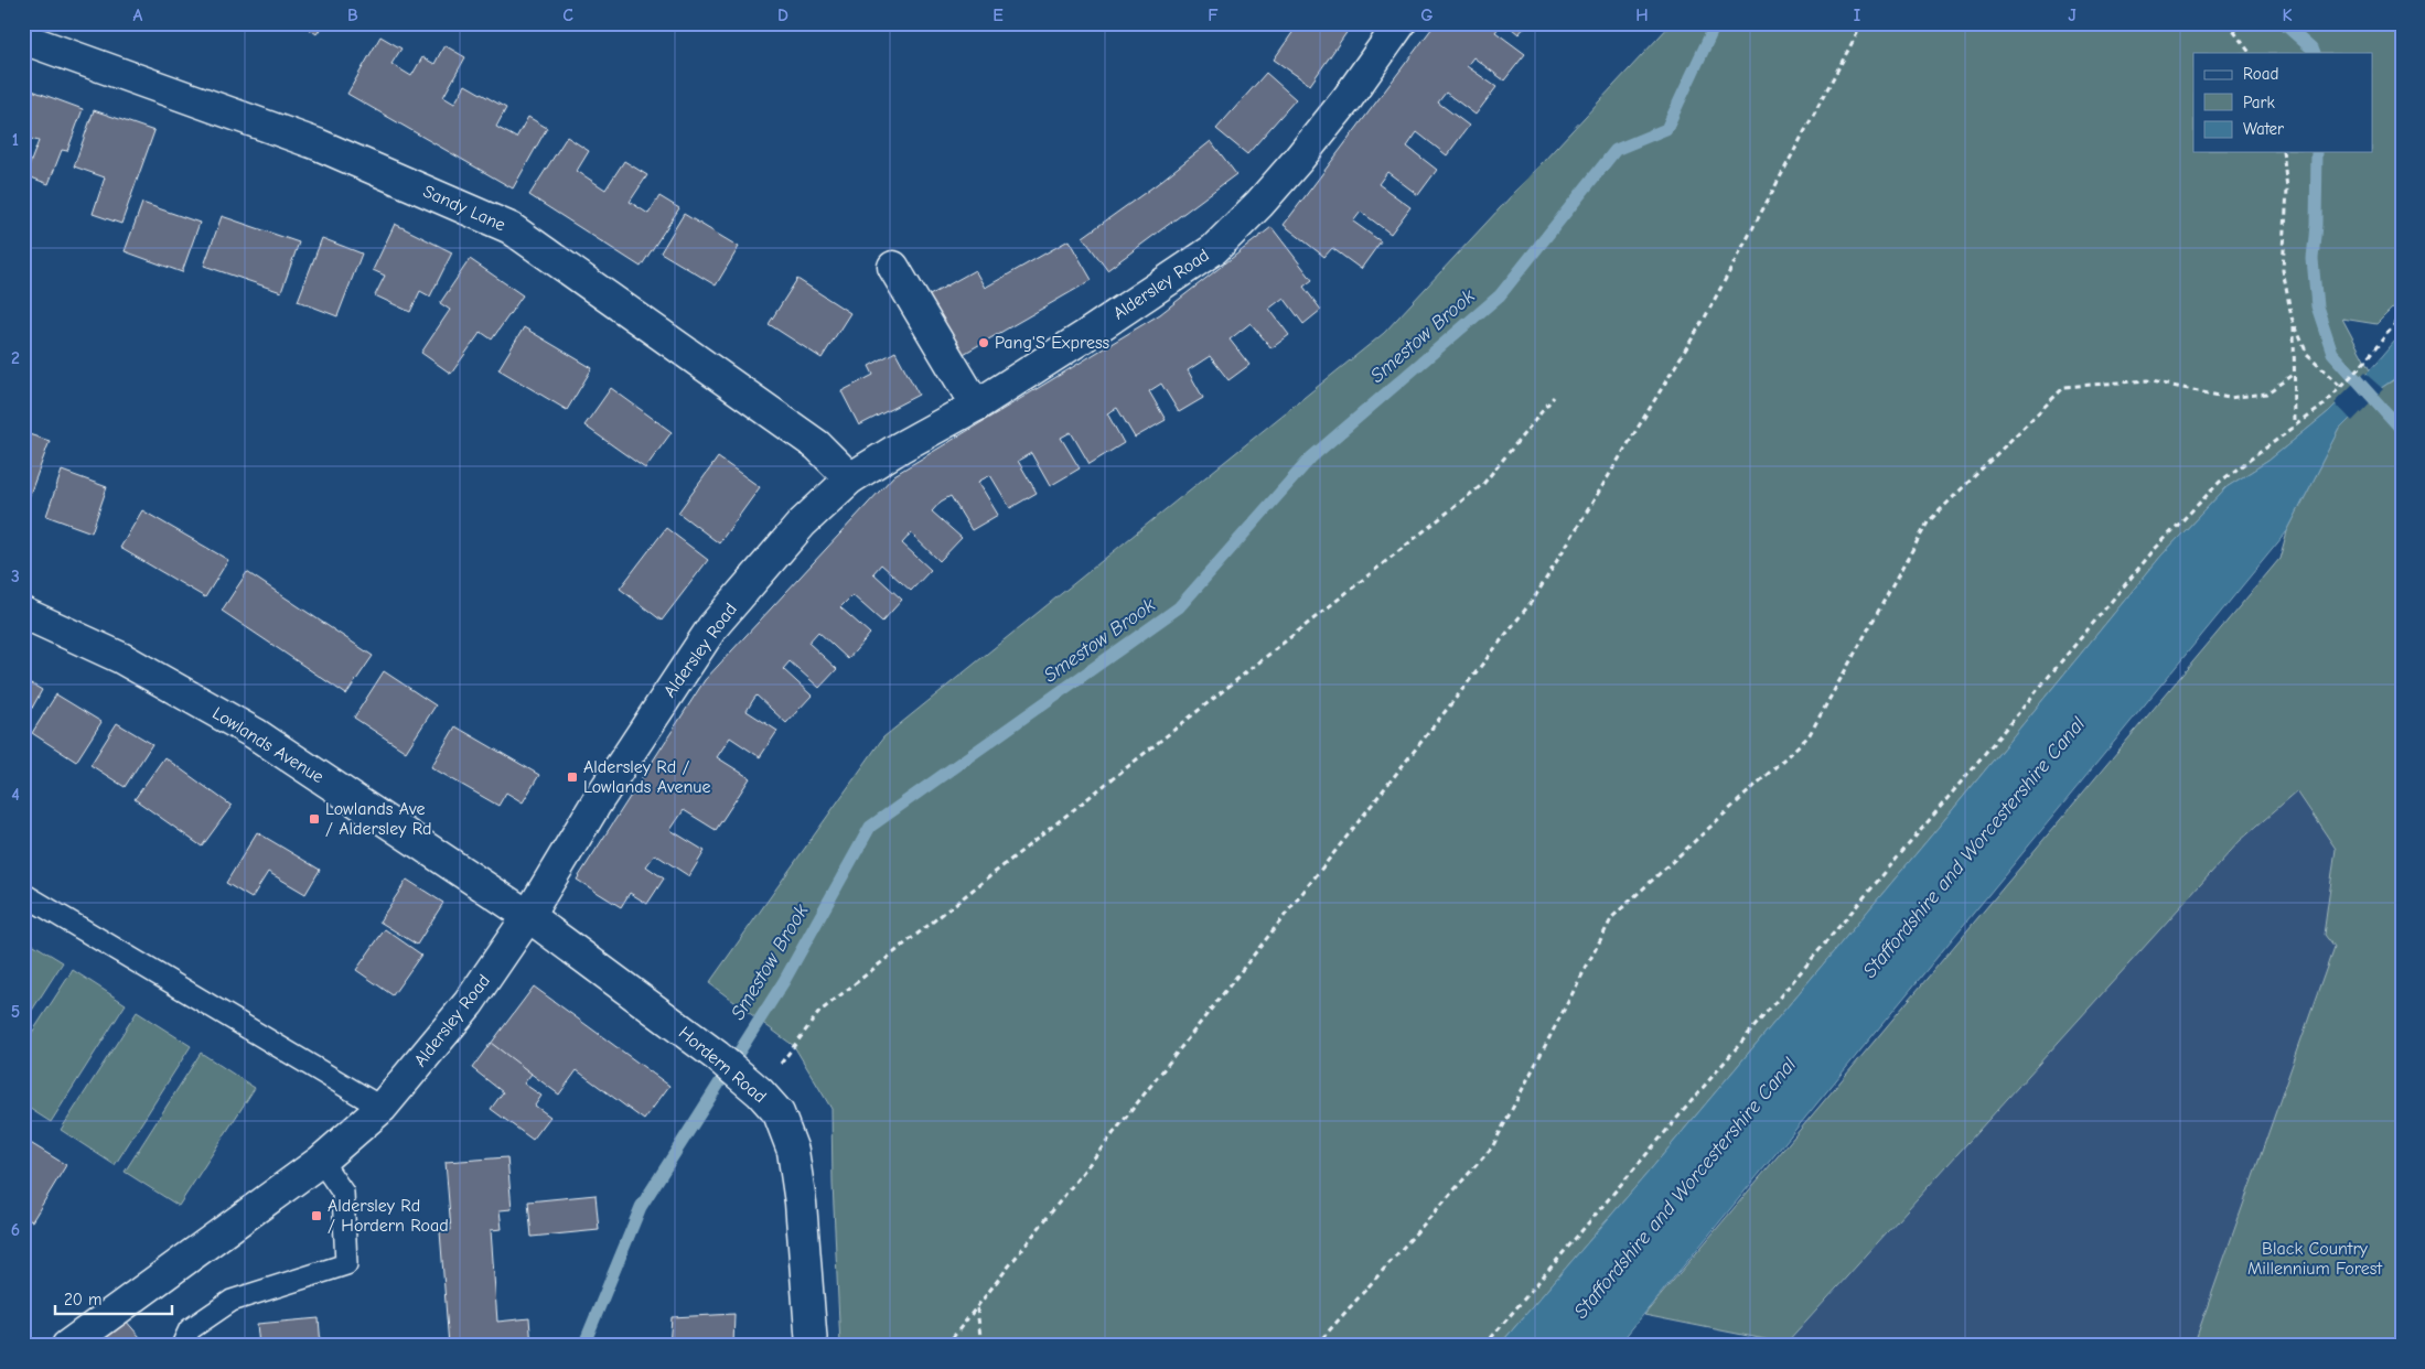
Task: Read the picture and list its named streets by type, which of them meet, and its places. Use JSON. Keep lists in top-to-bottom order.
{
  "streets": {
    "street": [
      "Sandy Lane",
      "Aldersley Road",
      "Lowlands Avenue",
      "Hordern Road"
    ]
  },
  "crossings": [
    ["Sandy Lane", "Aldersley Road"],
    ["Aldersley Road", "Lowlands Avenue"],
    ["Aldersley Road", "Hordern Road"],
    ["Lowlands Avenue", "Hordern Road"]
  ],
  "water": ["Smestow Brook", "Staffordshire and Worcestershire Canal"],
  "parks": ["Black Country Millennium Forest"],
  "places": {
    "other": ["Pang'S Express"],
    "transit": ["Aldersley Rd / Lowlands Avenue", "Lowlands Ave / Aldersley Rd", "Aldersley Rd / Hordern Road"]
  },
  "legend": ["Road", "Park", "Water"],
  "scale_bar": "20 m",
  "grid": {
    "columns": [
      "A",
      "B",
      "C",
      "D",
      "E",
      "F",
      "G",
      "H",
      "I",
      "J",
      "K"
    ],
    "rows": [
      "1",
      "2",
      "3",
      "4",
      "5",
      "6"
    ]
  }
}
